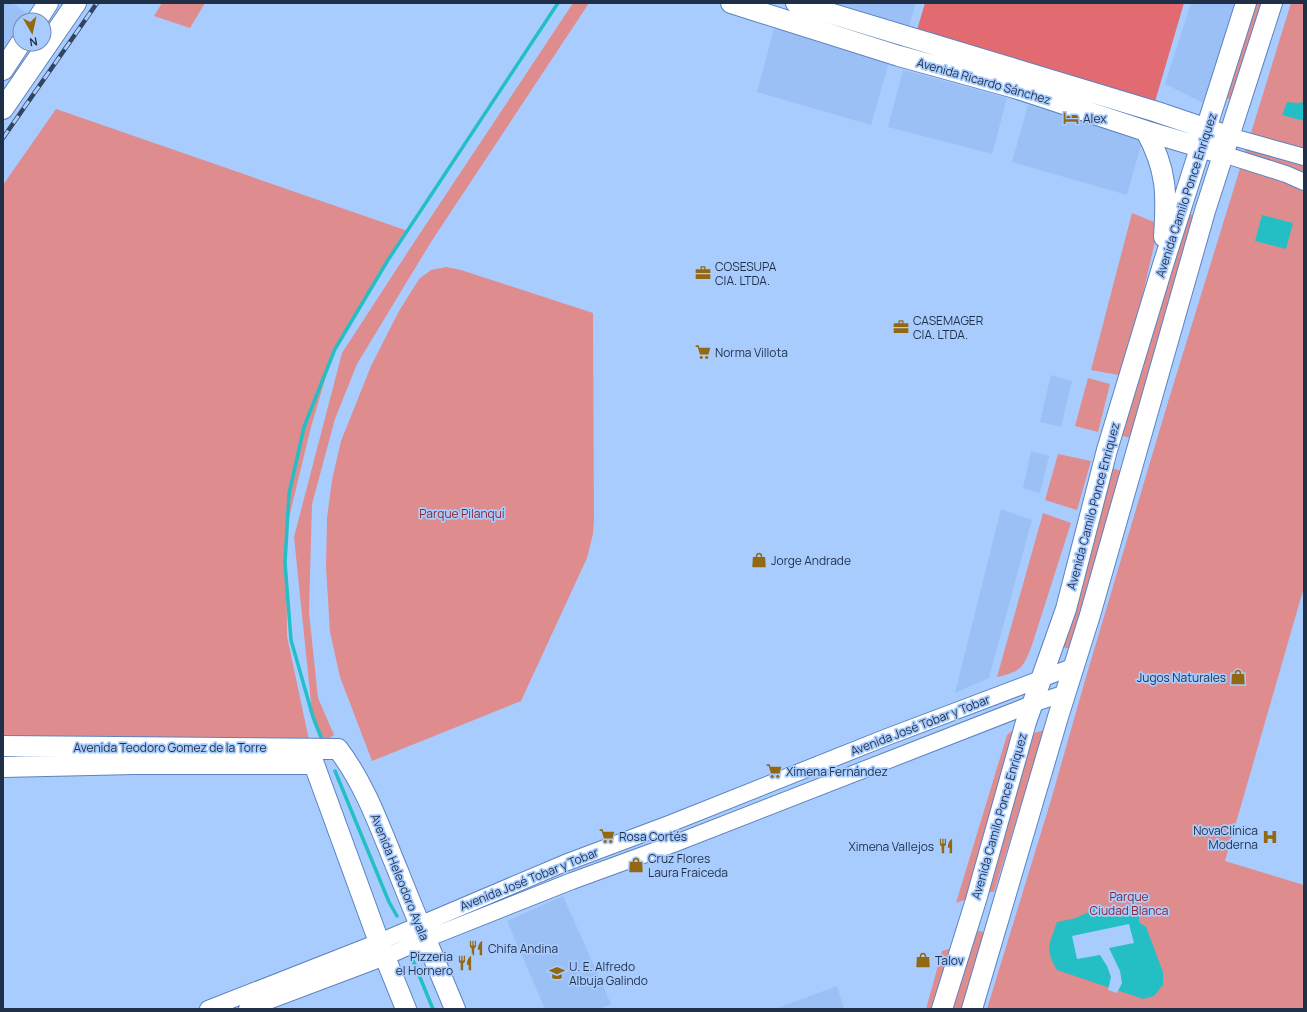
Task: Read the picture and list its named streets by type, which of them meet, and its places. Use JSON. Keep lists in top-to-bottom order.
{
  "streets": {
    "main road": [
      "Avenida Ricardo Sánchez",
      "Avenida Camilo Ponce Enriquez",
      "Avenida Teodoro Gomez de la Torre",
      "Avenida Heleodoro Ayala"
    ],
    "street": ["Avenida José Tobar y Tobar"]
  },
  "crossings": [
    ["Avenida Ricardo Sánchez", "Avenida Camilo Ponce Enriquez"],
    ["Avenida Camilo Ponce Enriquez", "Avenida José Tobar y Tobar"],
    ["Avenida José Tobar y Tobar", "Avenida Teodoro Gomez de la Torre"],
    ["Avenida José Tobar y Tobar", "Avenida Heleodoro Ayala"],
    ["Avenida Teodoro Gomez de la Torre", "Avenida Heleodoro Ayala"]
  ],
  "parks": ["Parque Pilanquí", "Parque Ciudad Blanca"],
  "places": {
    "hotel": ["Alex"],
    "office": ["COSESUPA CIA. LTDA.", "CASEMAGER CIA. LTDA."],
    "supermarket": ["Norma Villota", "Ximena Fernández", "Rosa Cortés"],
    "shop": [
      "Jorge Andrade",
      "Jugos Naturales",
      "Cruz Flores Laura Fraiceda",
      "Talov"
    ],
    "hospital": ["NovaClínica Moderna"],
    "restaurant": ["Ximena Vallejos", "Chifa Andina", "Pizzeria el Hornero"],
    "school or university": ["U. E. Alfredo Albuja Galindo"]
  },
  "north": "bottom"
}
